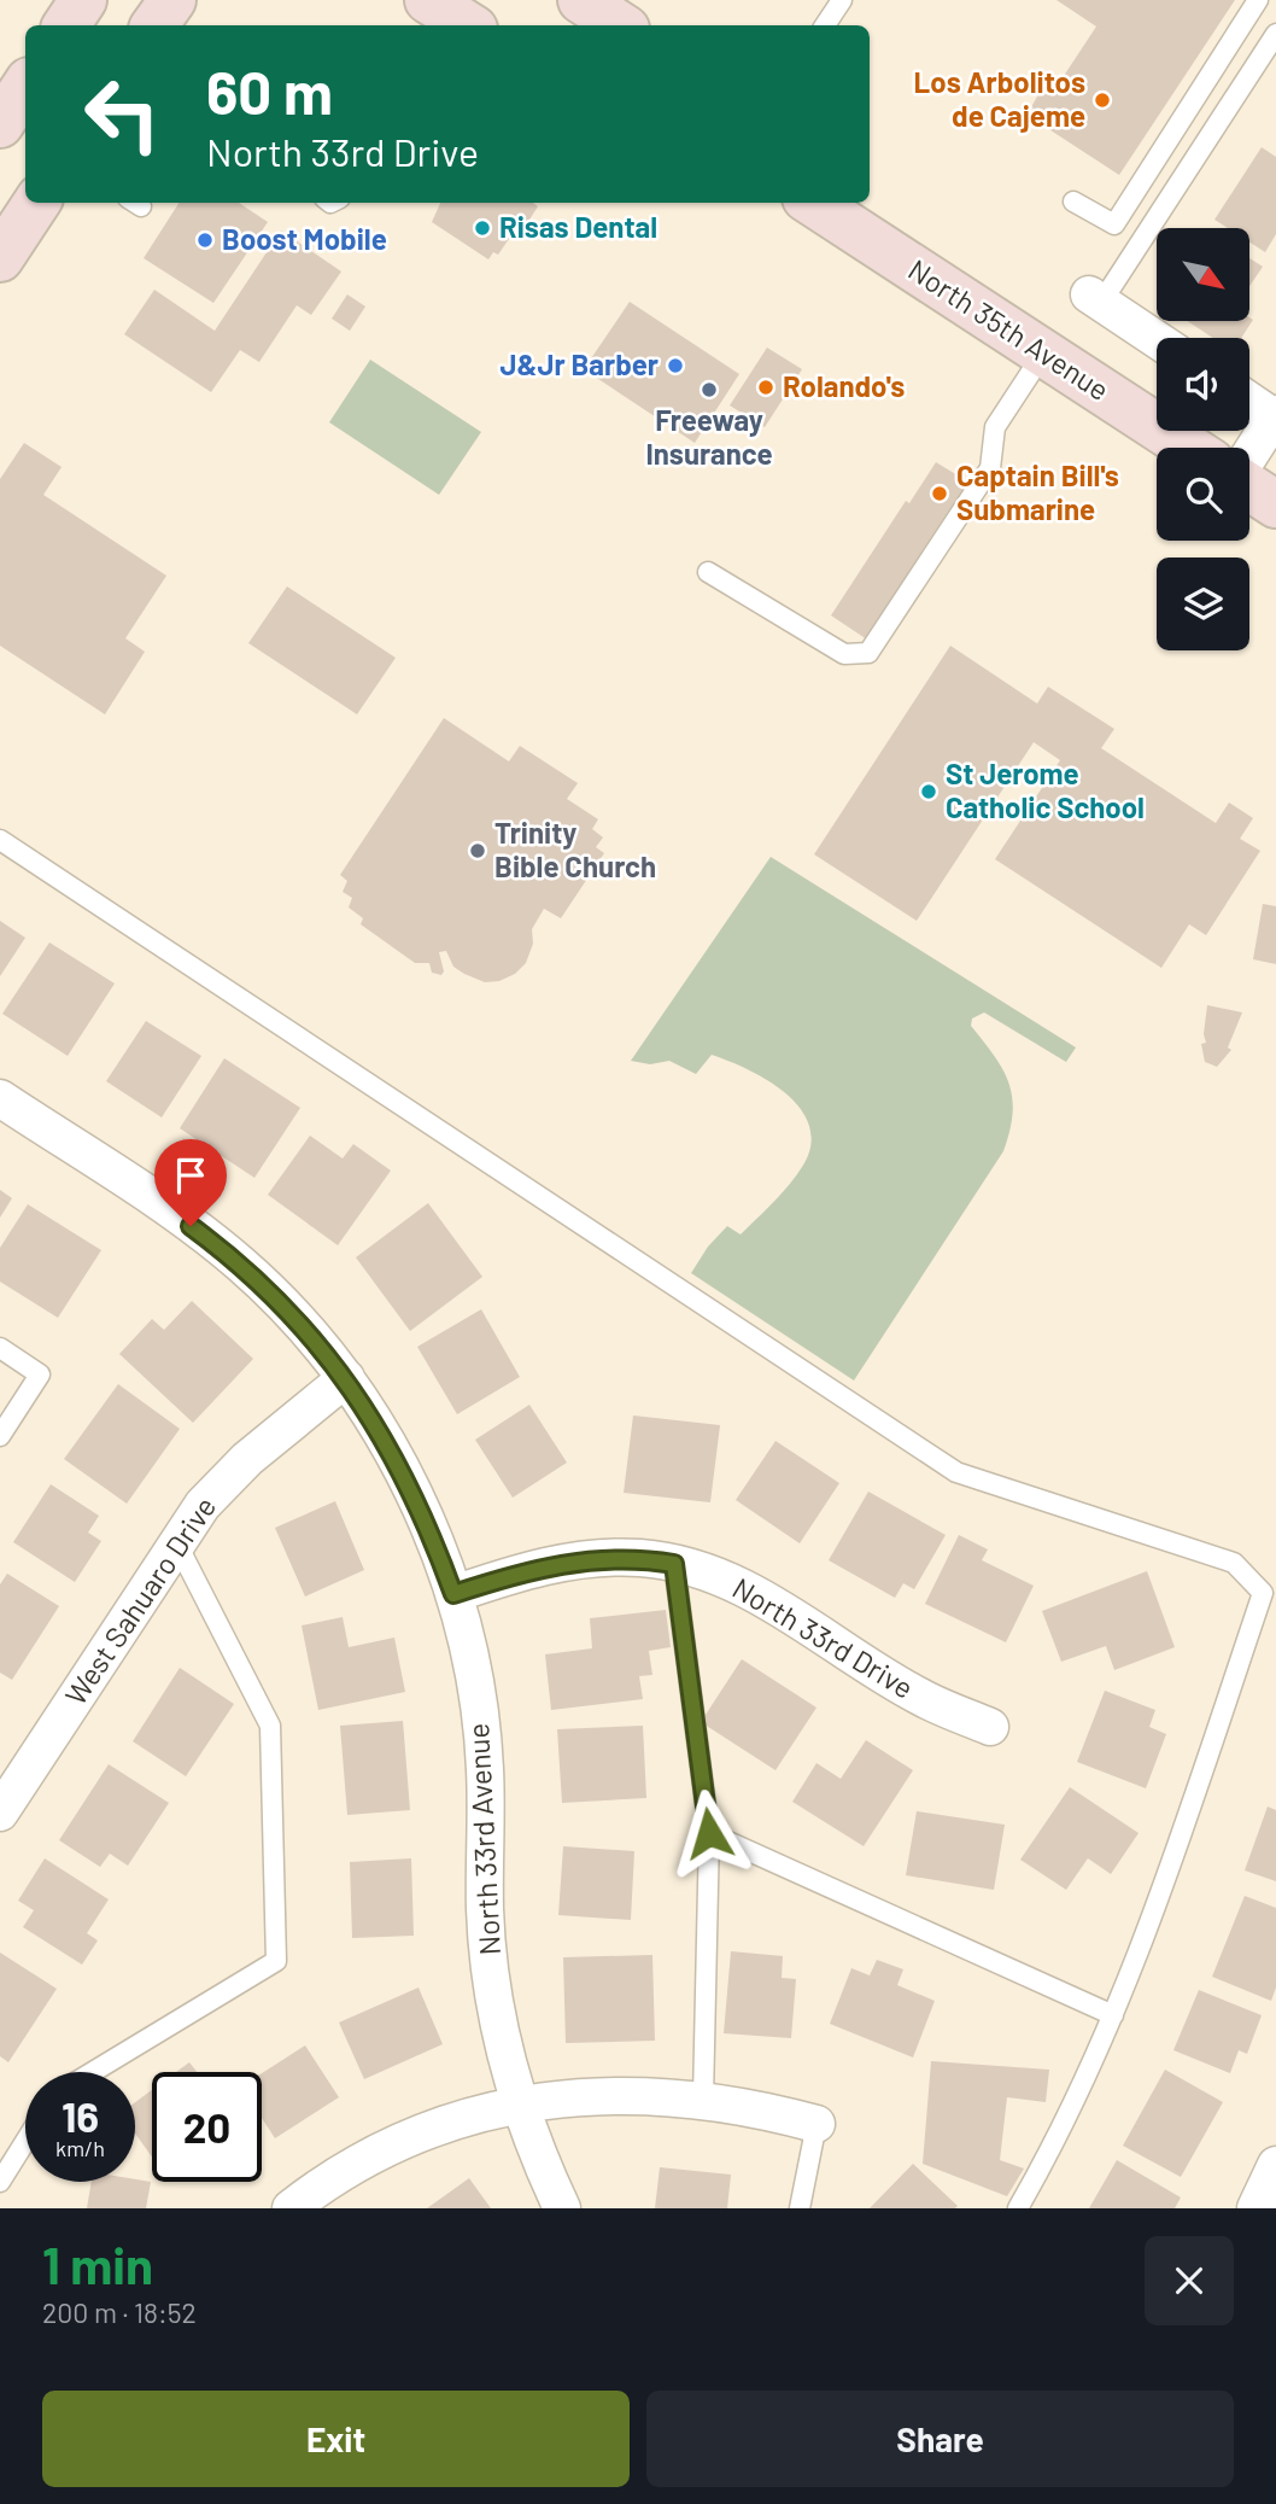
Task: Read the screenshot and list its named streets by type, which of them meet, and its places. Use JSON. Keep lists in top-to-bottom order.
{
  "streets": {
    "main road": ["North 35th Avenue"],
    "street": ["West Sahuaro Drive", "North 33rd Drive", "North 33rd Avenue"]
  },
  "crossings": [
    ["West Sahuaro Drive", "North 33rd Avenue"],
    ["North 33rd Drive", "North 33rd Avenue"]
  ],
  "places": [
    "Los Arbolitos de Cajeme",
    "Risas Dental",
    "Boost Mobile",
    "J&Jr Barber",
    "Rolando's",
    "Freeway Insurance",
    "Captain Bill's Submarine",
    "St Jerome Catholic School",
    "Trinity Bible Church"
  ],
  "north": "bottom right",
  "page": {
    "turn": ["60 m", "North 33rd Drive"],
    "speed": "16 km/h",
    "limit": "20",
    "heading": ["1 min", "200 m · 18:52"],
    "buttons": ["Exit", "Share"]
  }
}
